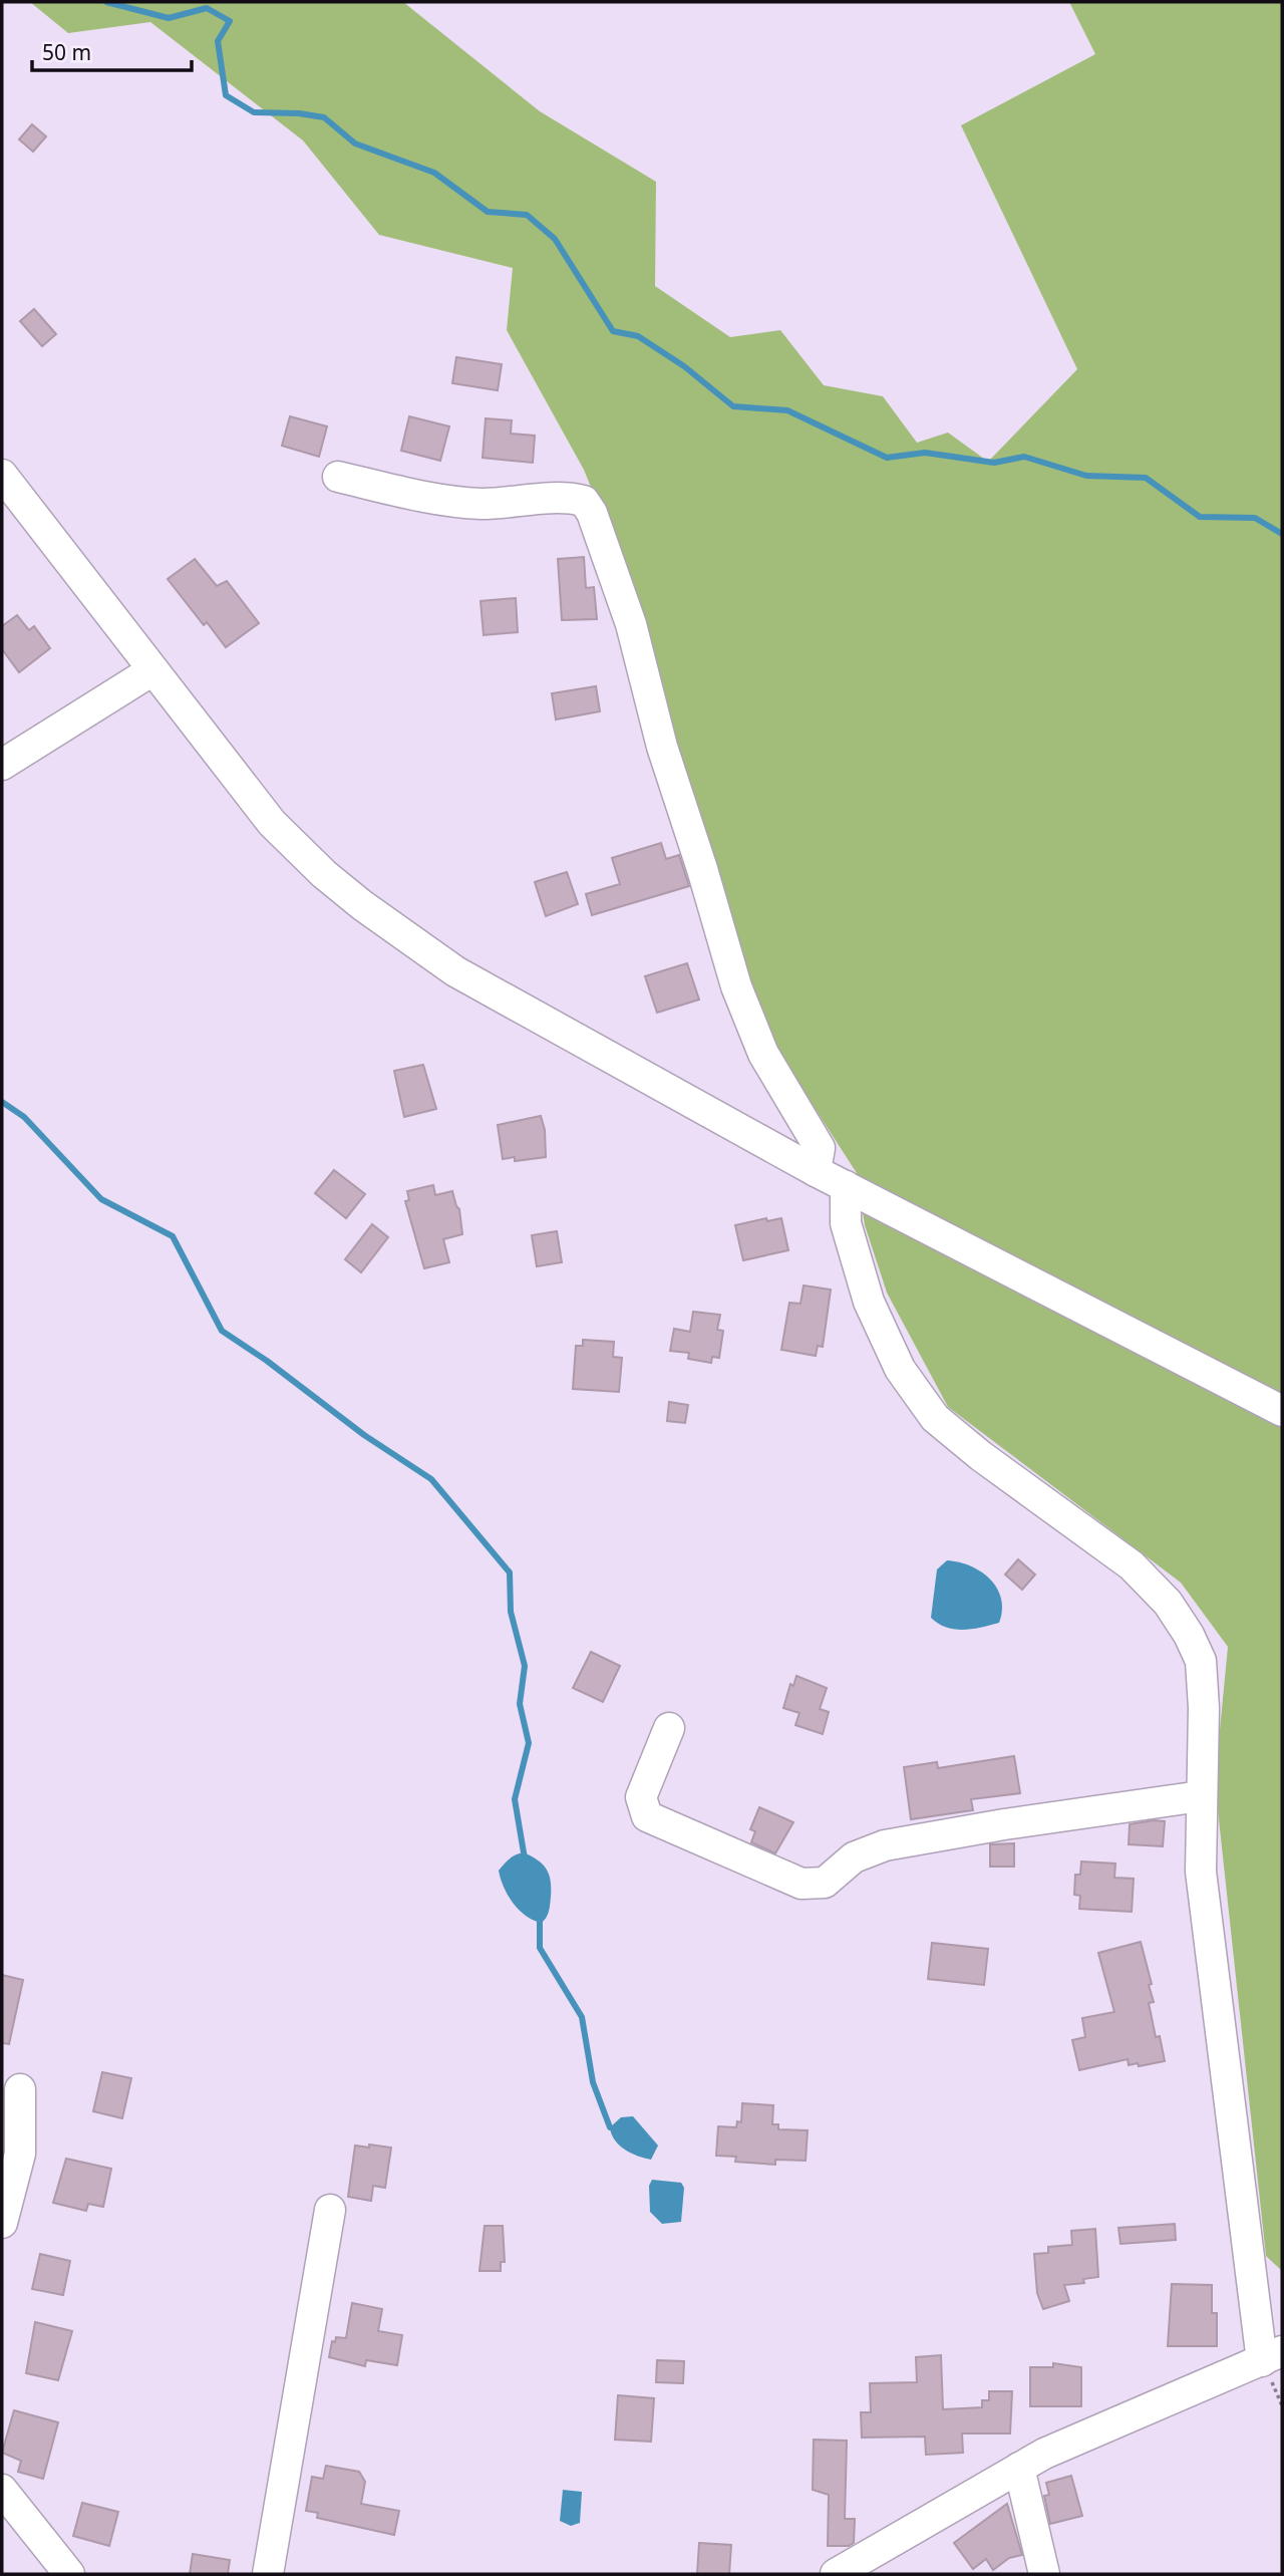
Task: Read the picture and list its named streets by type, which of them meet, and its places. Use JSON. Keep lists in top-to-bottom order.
{
  "scale_bar": "50 m"
}
